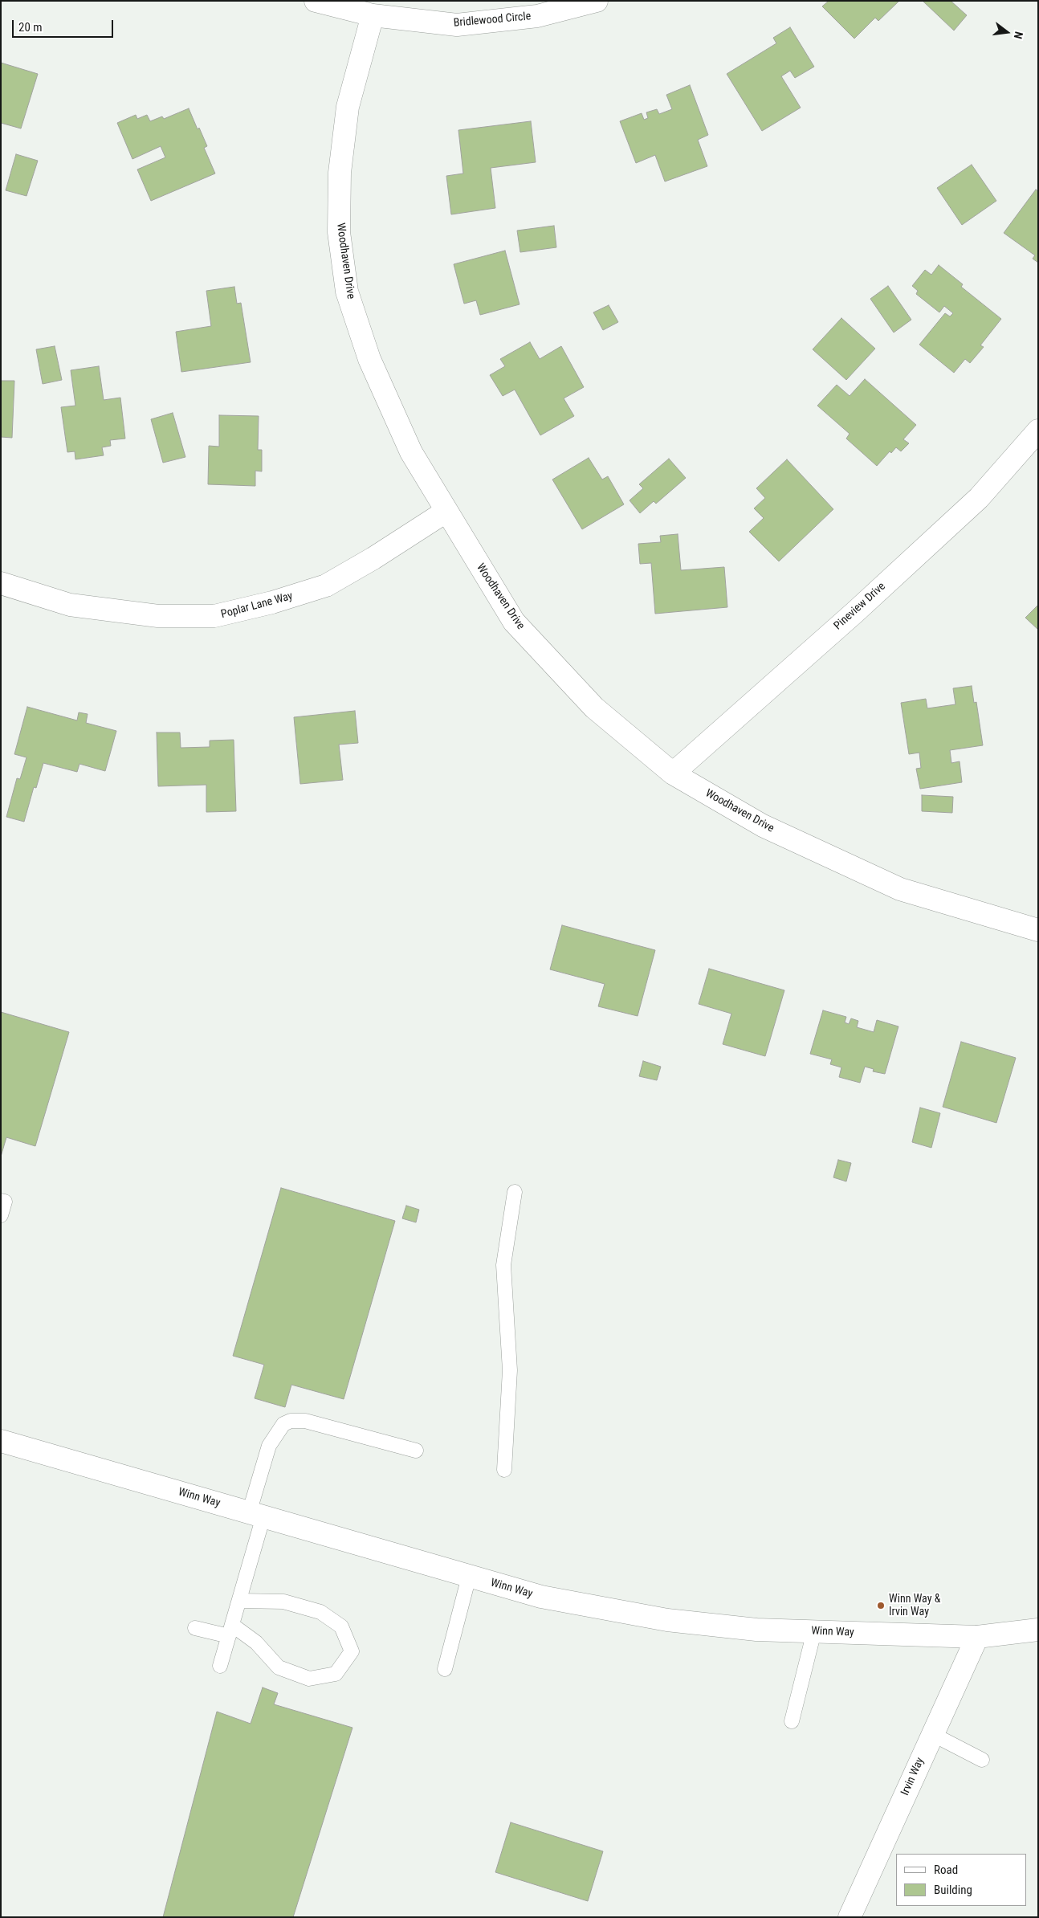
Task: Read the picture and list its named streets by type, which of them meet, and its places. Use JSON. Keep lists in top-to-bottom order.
{
  "streets": {
    "street": [
      "Bridlewood Circle",
      "Woodhaven Drive",
      "Poplar Lane Way",
      "Pineview Drive",
      "Winn Way",
      "Irvin Way"
    ]
  },
  "crossings": [
    ["Bridlewood Circle", "Woodhaven Drive"],
    ["Woodhaven Drive", "Poplar Lane Way"],
    ["Woodhaven Drive", "Pineview Drive"],
    ["Winn Way", "Irvin Way"]
  ],
  "places": ["Winn Way & Irvin Way"],
  "legend": ["Road", "Building"],
  "scale_bar": "20 m",
  "north": "right"
}
